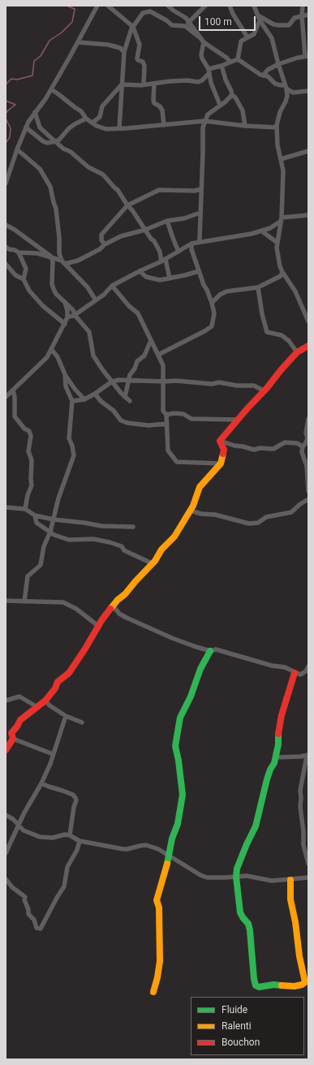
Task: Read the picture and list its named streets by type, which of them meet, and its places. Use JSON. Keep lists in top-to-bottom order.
{
  "legend": ["Fluide", "Ralenti", "Bouchon"],
  "scale_bar": "100 m"
}
